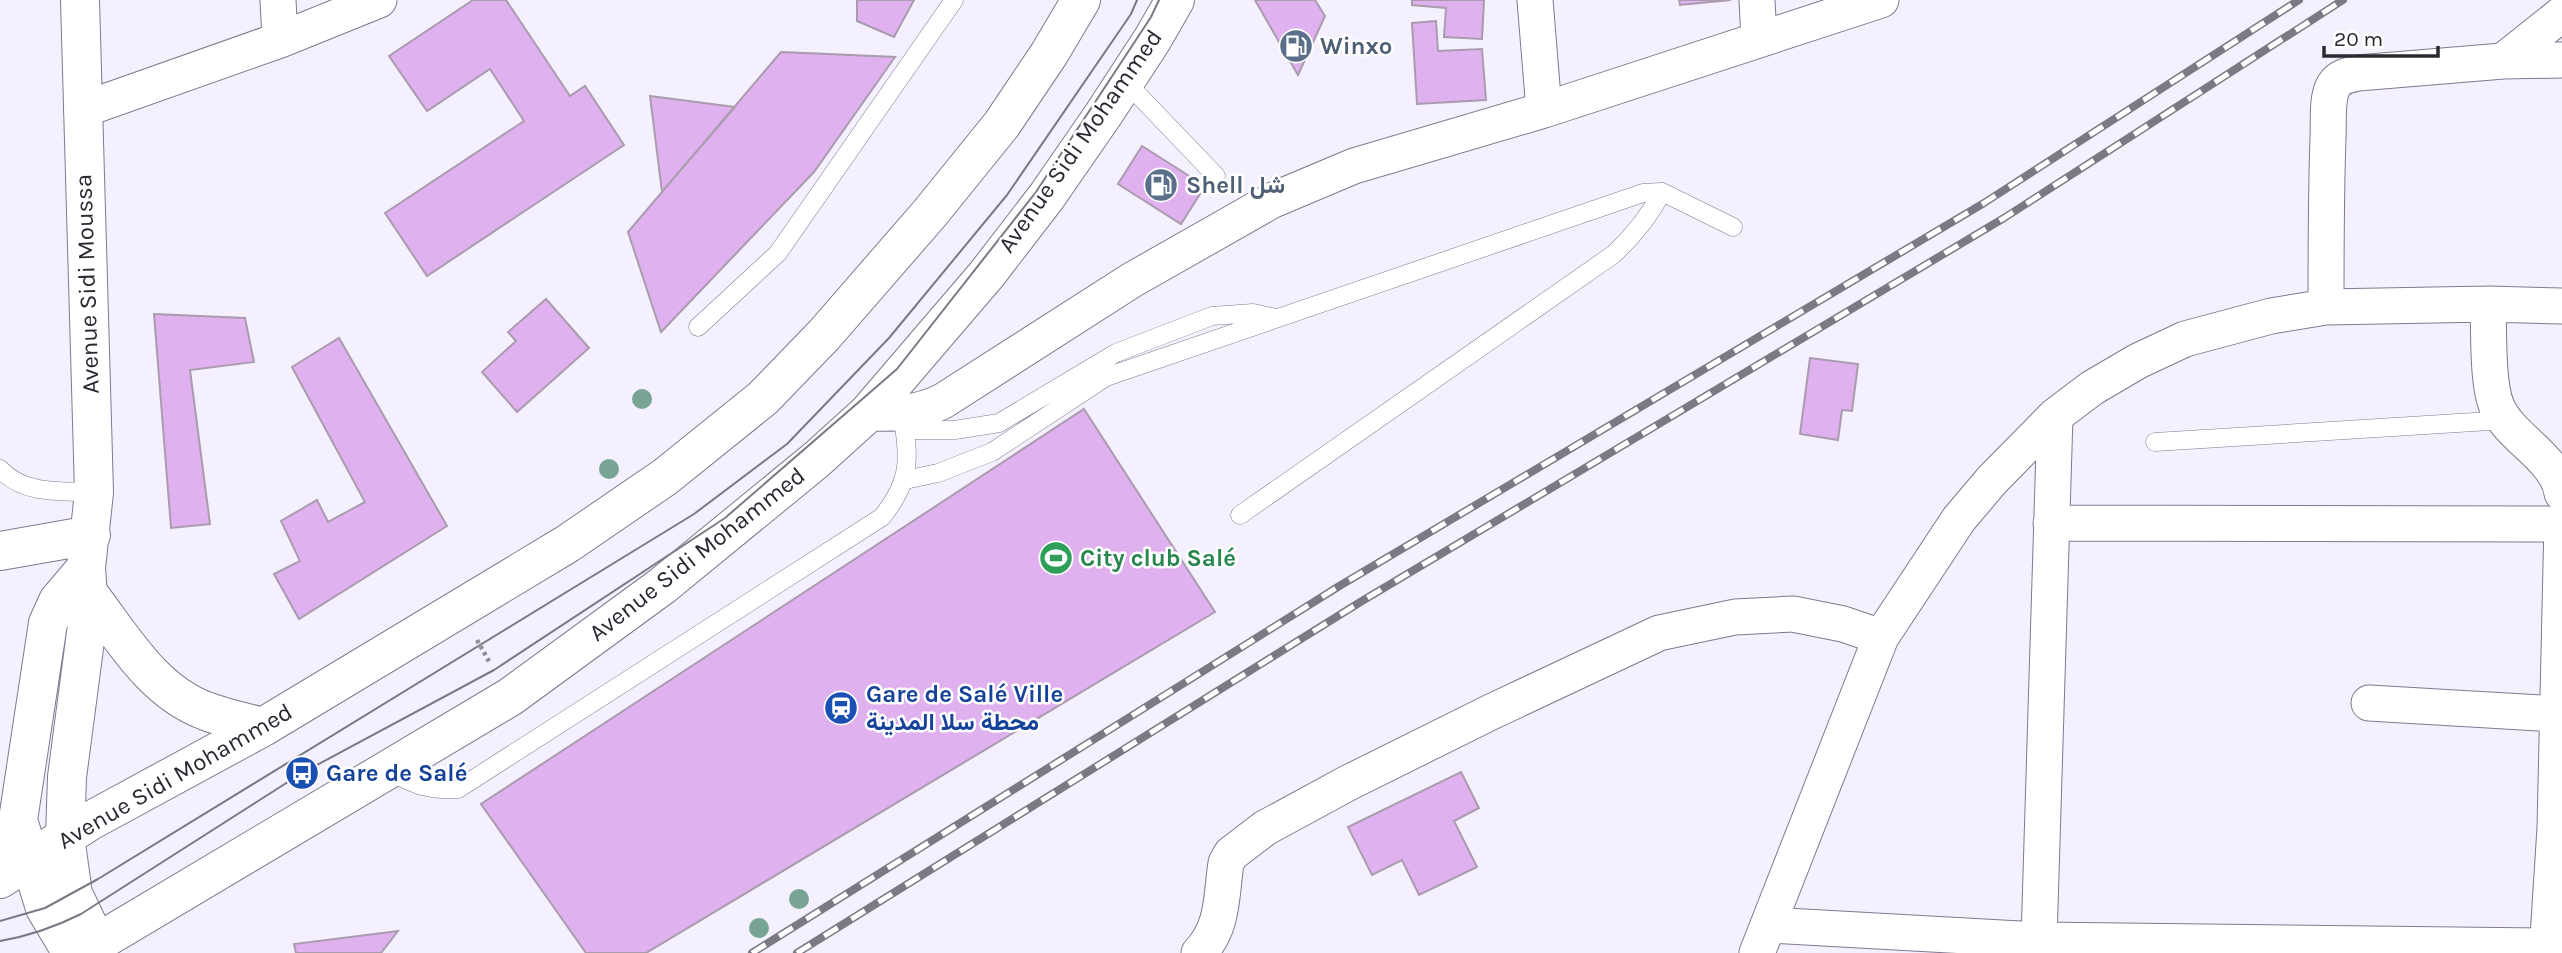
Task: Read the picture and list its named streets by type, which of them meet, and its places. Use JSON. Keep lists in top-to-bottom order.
{
  "streets": {
    "main road": ["Avenue Sidi Mohammed", "Avenue Sidi Moussa"]
  },
  "crossings": [
    ["Avenue Sidi Mohammed", "Avenue Sidi Moussa"]
  ],
  "places": {
    "fuel station": ["Winxo", "Shell شل"],
    "sports": ["City club Salé"],
    "station": ["Gare de Salé Ville محطة سلا المدينة"],
    "bus stop": ["Gare de Salé"]
  },
  "scale_bar": "20 m"
}
